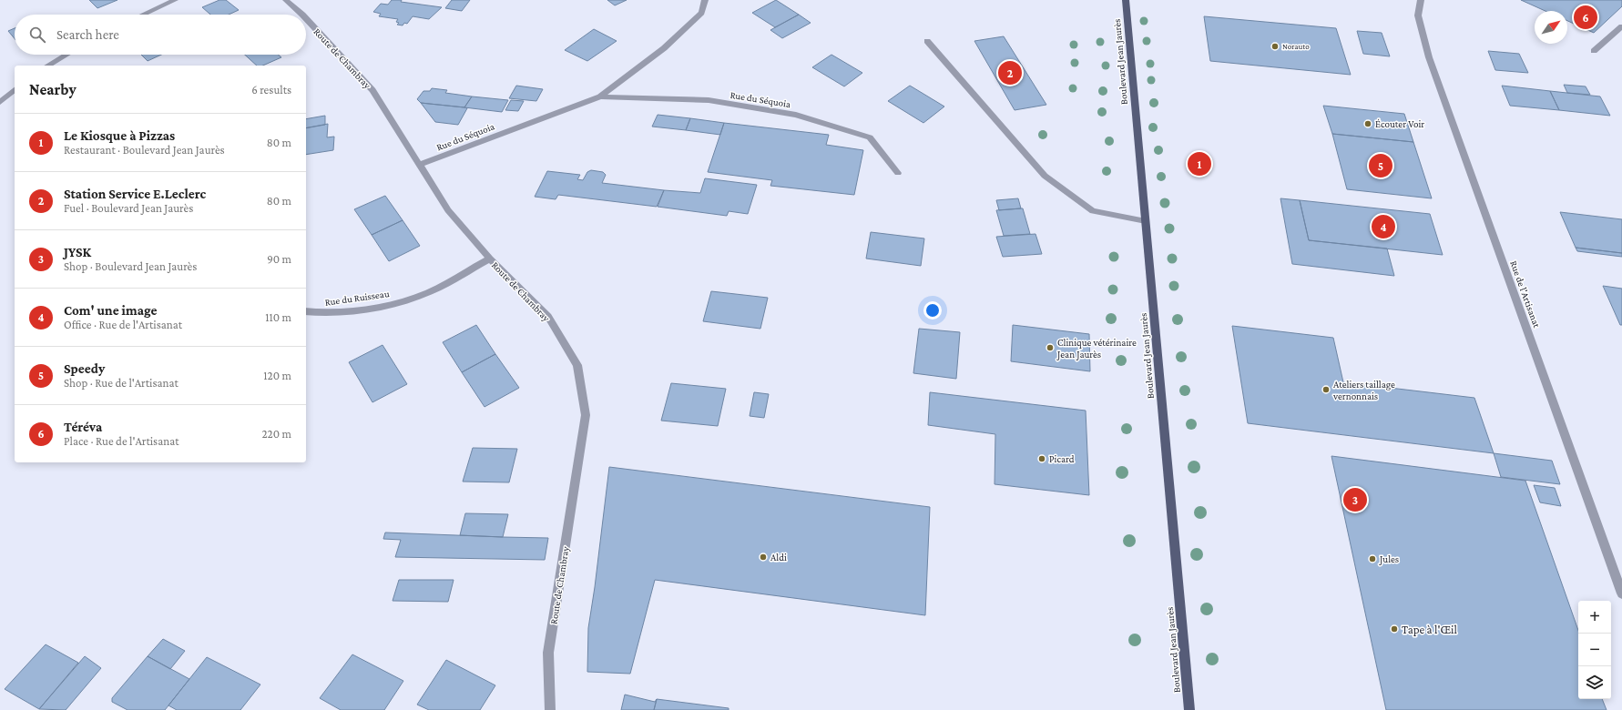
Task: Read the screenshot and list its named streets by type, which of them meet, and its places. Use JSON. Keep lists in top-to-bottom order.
{
  "streets": {
    "main road": ["Boulevard Jean Jaurès"],
    "street": [
      "Route de Chambray",
      "Rue du Séquoia",
      "Rue de l'Artisanat",
      "Rue du Ruisseau"
    ]
  },
  "crossings": [
    ["Route de Chambray", "Rue du Séquoia"],
    ["Route de Chambray", "Rue du Ruisseau"]
  ],
  "places": [
    "Norauto",
    "Écouter Voir",
    "Clinique vétérinaire Jean Jaurès",
    "Ateliers taillage vernonnais",
    "Picard",
    "Aldi",
    "Jules",
    "Tape à l'Œil"
  ],
  "north": "top right",
  "page": {
    "pins": [
      "6",
      "2",
      "1",
      "5",
      "4",
      "3"
    ],
    "search": "Search here",
    "heading": ["Nearby", "6 results"],
    "list": [
      {
        "mark": "1",
        "name": "Le Kiosque à Pizzas",
        "note": "Restaurant · Boulevard Jean Jaurès",
        "value": "80 m"
      },
      {
        "mark": "2",
        "name": "Station Service E.Leclerc",
        "note": "Fuel · Boulevard Jean Jaurès",
        "value": "80 m"
      },
      {
        "mark": "3",
        "name": "JYSK",
        "note": "Shop · Boulevard Jean Jaurès",
        "value": "90 m"
      },
      {
        "mark": "4",
        "name": "Com' une image",
        "note": "Office · Rue de l'Artisanat",
        "value": "110 m"
      },
      {
        "mark": "5",
        "name": "Speedy",
        "note": "Shop · Rue de l'Artisanat",
        "value": "120 m"
      },
      {
        "mark": "6",
        "name": "Téréva",
        "note": "Place · Rue de l'Artisanat",
        "value": "220 m"
      }
    ],
    "map_buttons": ["+", "−"]
  }
}
